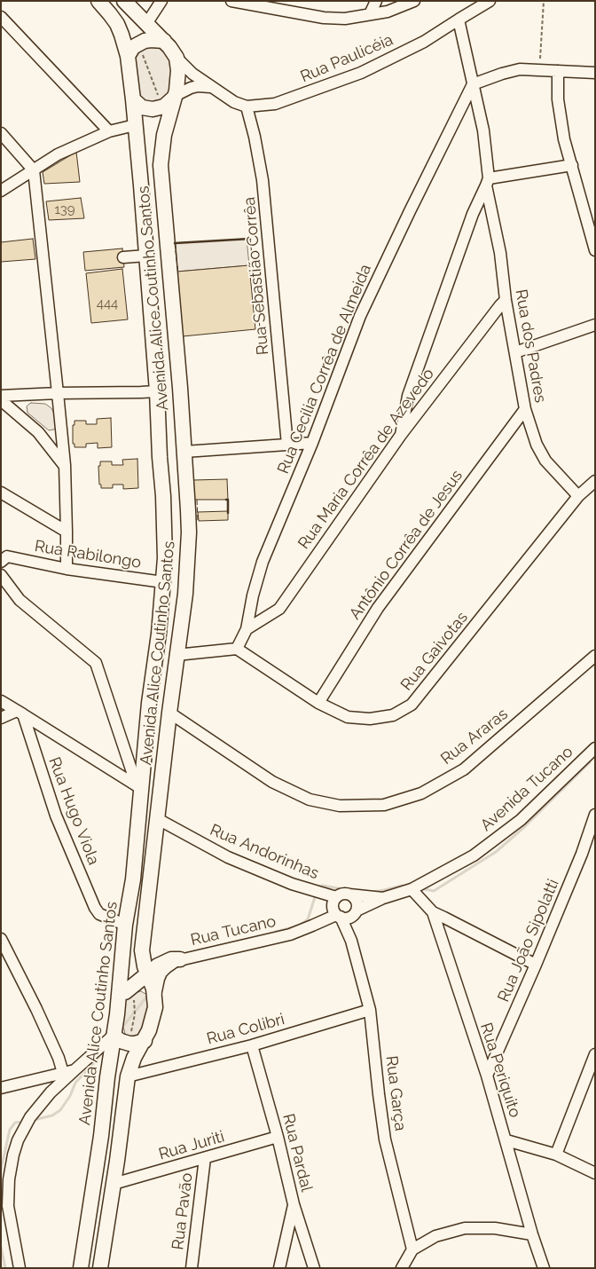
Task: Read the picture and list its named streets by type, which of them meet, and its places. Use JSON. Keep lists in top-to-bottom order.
{
  "streets": {
    "main road": ["Avenida Alice Coutinho Santos"],
    "street": [
      "Rua Paulicéia",
      "Rua Sebastião Corrêa",
      "Rua dos Padres",
      "Rua Cecília Corrêa de Almeida",
      "Rua Maria Corrêa de Azevedo",
      "Antônio Corrêa de Jesus",
      "Rua Rabilongo",
      "Rua Gaivotas",
      "Rua Araras",
      "Avenida Tucano",
      "Rua Hugo Viola",
      "Rua Andorinhas",
      "Rua Tucano",
      "Rua João Sipolatti",
      "Rua Colibri",
      "Rua Periquito",
      "Rua Garça",
      "Rua Juriti",
      "Rua Pardal",
      "Rua Pavão"
    ]
  },
  "crossings": [
    ["Rua Paulicéia", "Rua Sebastião Corrêa"],
    ["Rua Paulicéia", "Rua dos Padres"],
    ["Avenida Alice Coutinho Santos", "Rua Rabilongo"],
    ["Avenida Alice Coutinho Santos", "Rua Araras"],
    ["Avenida Alice Coutinho Santos", "Rua Hugo Viola"],
    ["Avenida Alice Coutinho Santos", "Rua Andorinhas"],
    ["Avenida Alice Coutinho Santos", "Rua Tucano"],
    ["Avenida Alice Coutinho Santos", "Rua Colibri"],
    ["Avenida Alice Coutinho Santos", "Rua Juriti"],
    ["Rua dos Padres", "Rua Cecília Corrêa de Almeida"],
    ["Rua dos Padres", "Rua Maria Corrêa de Azevedo"],
    ["Rua dos Padres", "Antônio Corrêa de Jesus"],
    ["Rua dos Padres", "Rua Gaivotas"],
    ["Rua Cecília Corrêa de Almeida", "Rua Maria Corrêa de Azevedo"],
    ["Rua Cecília Corrêa de Almeida", "Rua Gaivotas"],
    ["Antônio Corrêa de Jesus", "Rua Gaivotas"],
    ["Avenida Tucano", "Rua Andorinhas"],
    ["Avenida Tucano", "Rua Tucano"],
    ["Avenida Tucano", "Rua Periquito"],
    ["Avenida Tucano", "Rua Garça"],
    ["Rua Andorinhas", "Rua Tucano"],
    ["Rua Andorinhas", "Rua Garça"],
    ["Rua Tucano", "Rua Garça"],
    ["Rua João Sipolatti", "Rua Periquito"],
    ["Rua Colibri", "Rua Garça"],
    ["Rua Colibri", "Rua Pardal"],
    ["Rua Juriti", "Rua Pardal"],
    ["Rua Juriti", "Rua Pavão"]
  ],
  "house_numbers": ["139", "444"]
}
